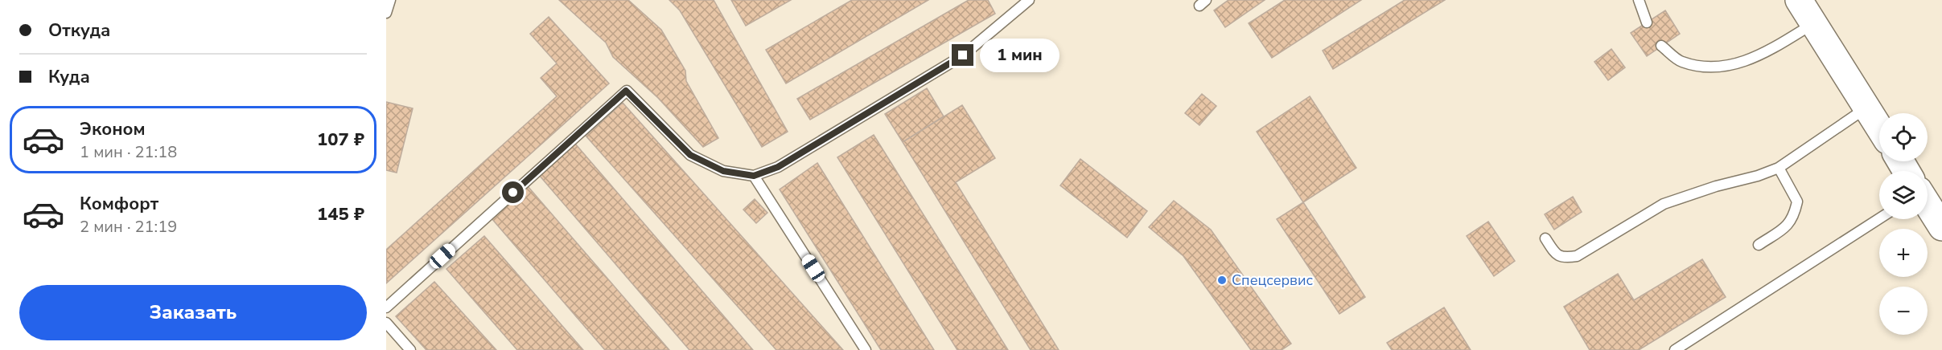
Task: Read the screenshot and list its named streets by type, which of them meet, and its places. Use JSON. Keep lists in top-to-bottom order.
{
  "places": ["Спецсервис"],
  "page": {
    "banner": ["Откуда", "Куда"],
    "bubble": "1 мин",
    "list": [
      {
        "name": "Эконом",
        "note": "1 мин · 21:18",
        "value": "107 ₽"
      },
      {
        "name": "Комфорт",
        "note": "2 мин · 21:19",
        "value": "145 ₽"
      }
    ],
    "map_buttons": ["+", "−"],
    "buttons": "Заказать"
  }
}
